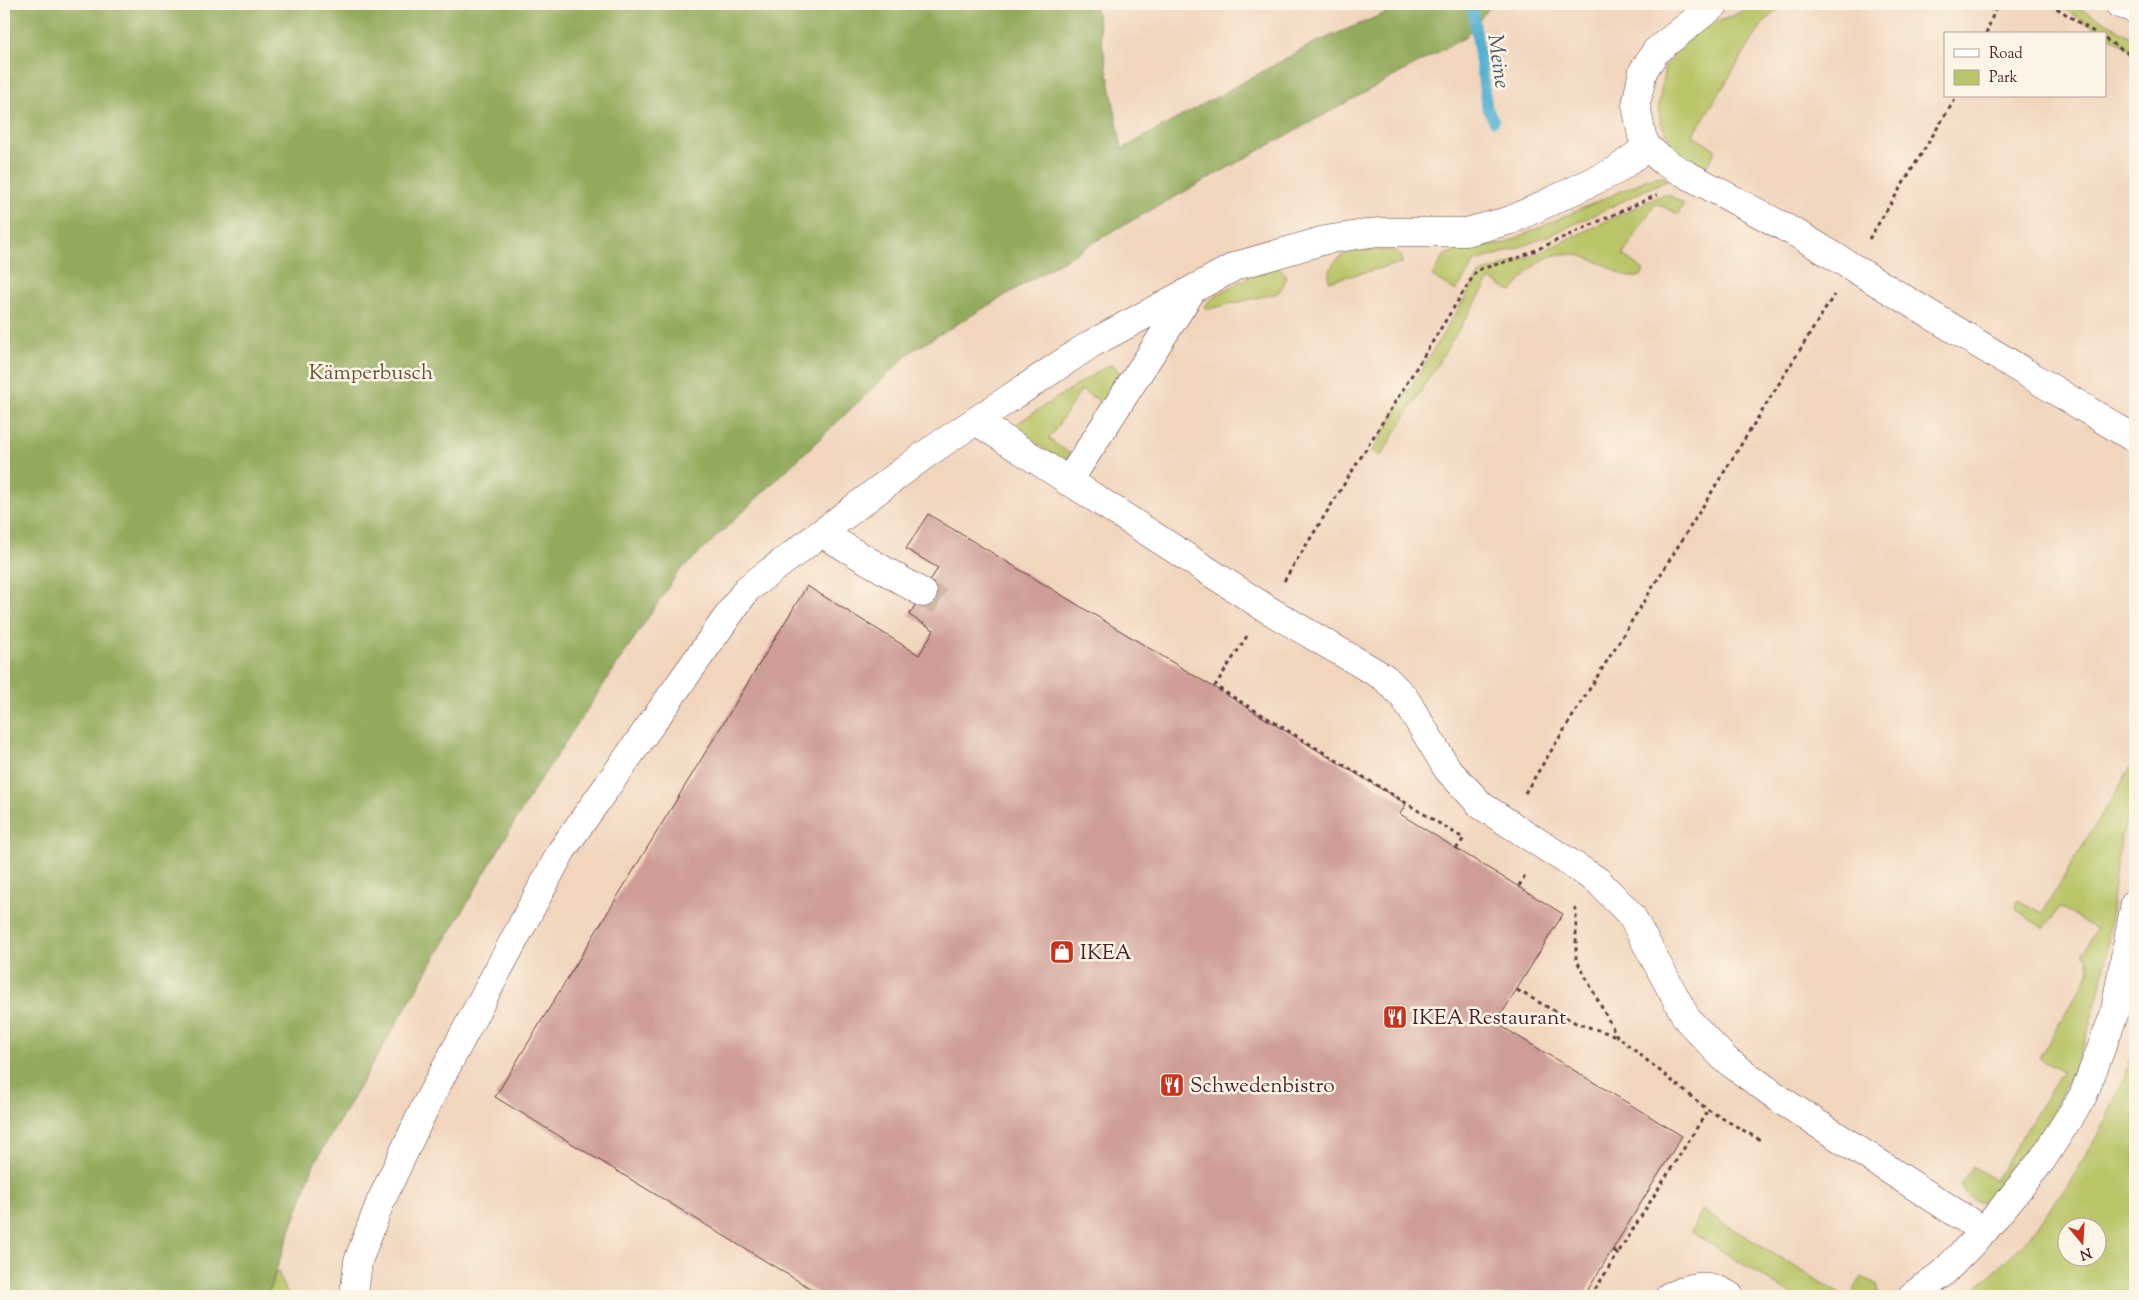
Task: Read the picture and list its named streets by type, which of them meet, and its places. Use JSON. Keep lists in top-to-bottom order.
{
  "water": ["Meine"],
  "parks": ["Kämperbusch"],
  "places": {
    "shop": ["IKEA"],
    "restaurant": ["IKEA Restaurant", "Schwedenbistro"]
  },
  "legend": ["Road", "Park"],
  "north": "bottom"
}
